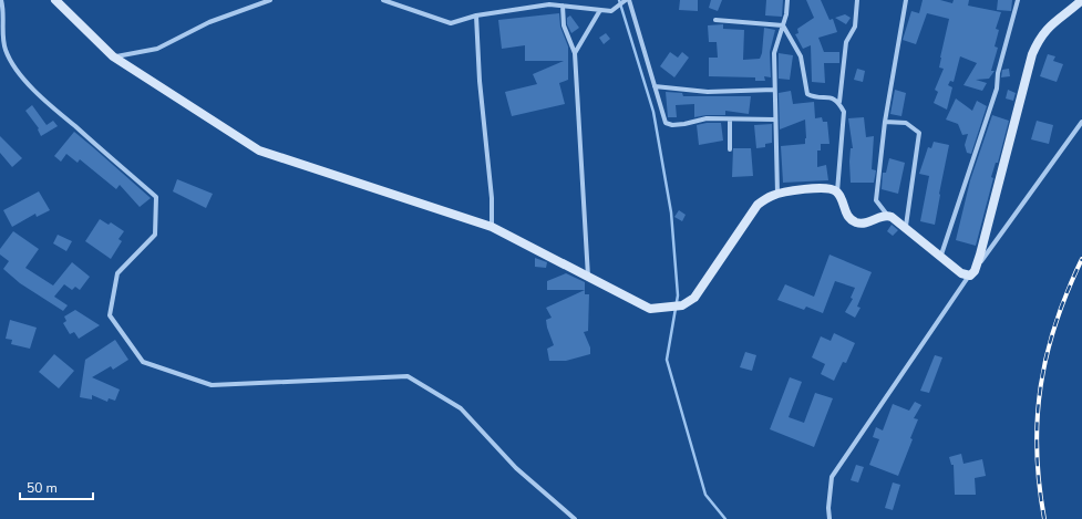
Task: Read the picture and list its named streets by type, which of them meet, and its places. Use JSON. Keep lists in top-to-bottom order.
{
  "scale_bar": "50 m"
}
